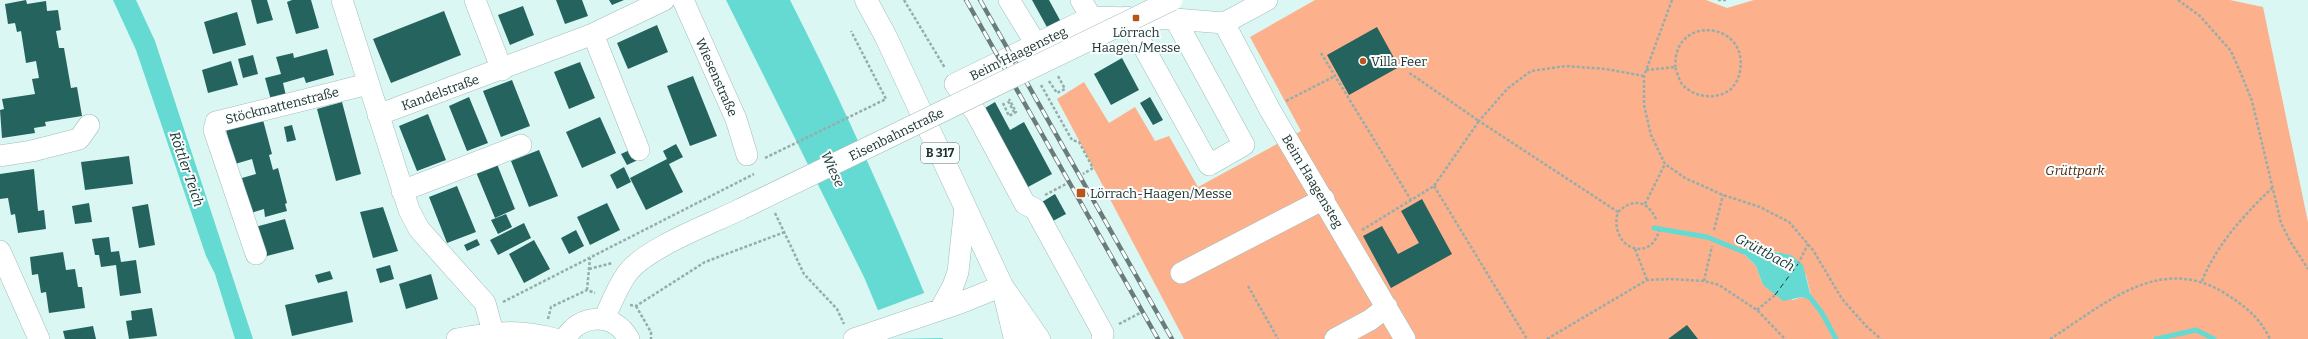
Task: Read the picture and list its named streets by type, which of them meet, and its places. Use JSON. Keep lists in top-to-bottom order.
{
  "streets": {
    "main road": ["B 317"],
    "street": [
      "Beim Haagensteg",
      "Wiesenstraße",
      "Kandelstraße",
      "Stöckmattenstraße",
      "Eisenbahnstraße"
    ]
  },
  "crossings": [
    ["Beim Haagensteg", "Eisenbahnstraße"]
  ],
  "water": ["Röttler Teich", "Wiese", "Grüttbach"],
  "parks": ["Grüttpark"],
  "places": {
    "transit": ["Lörrach Haagen/Messe", "Lörrach-Haagen/Messe"],
    "other": ["Villa Feer"]
  }
}
